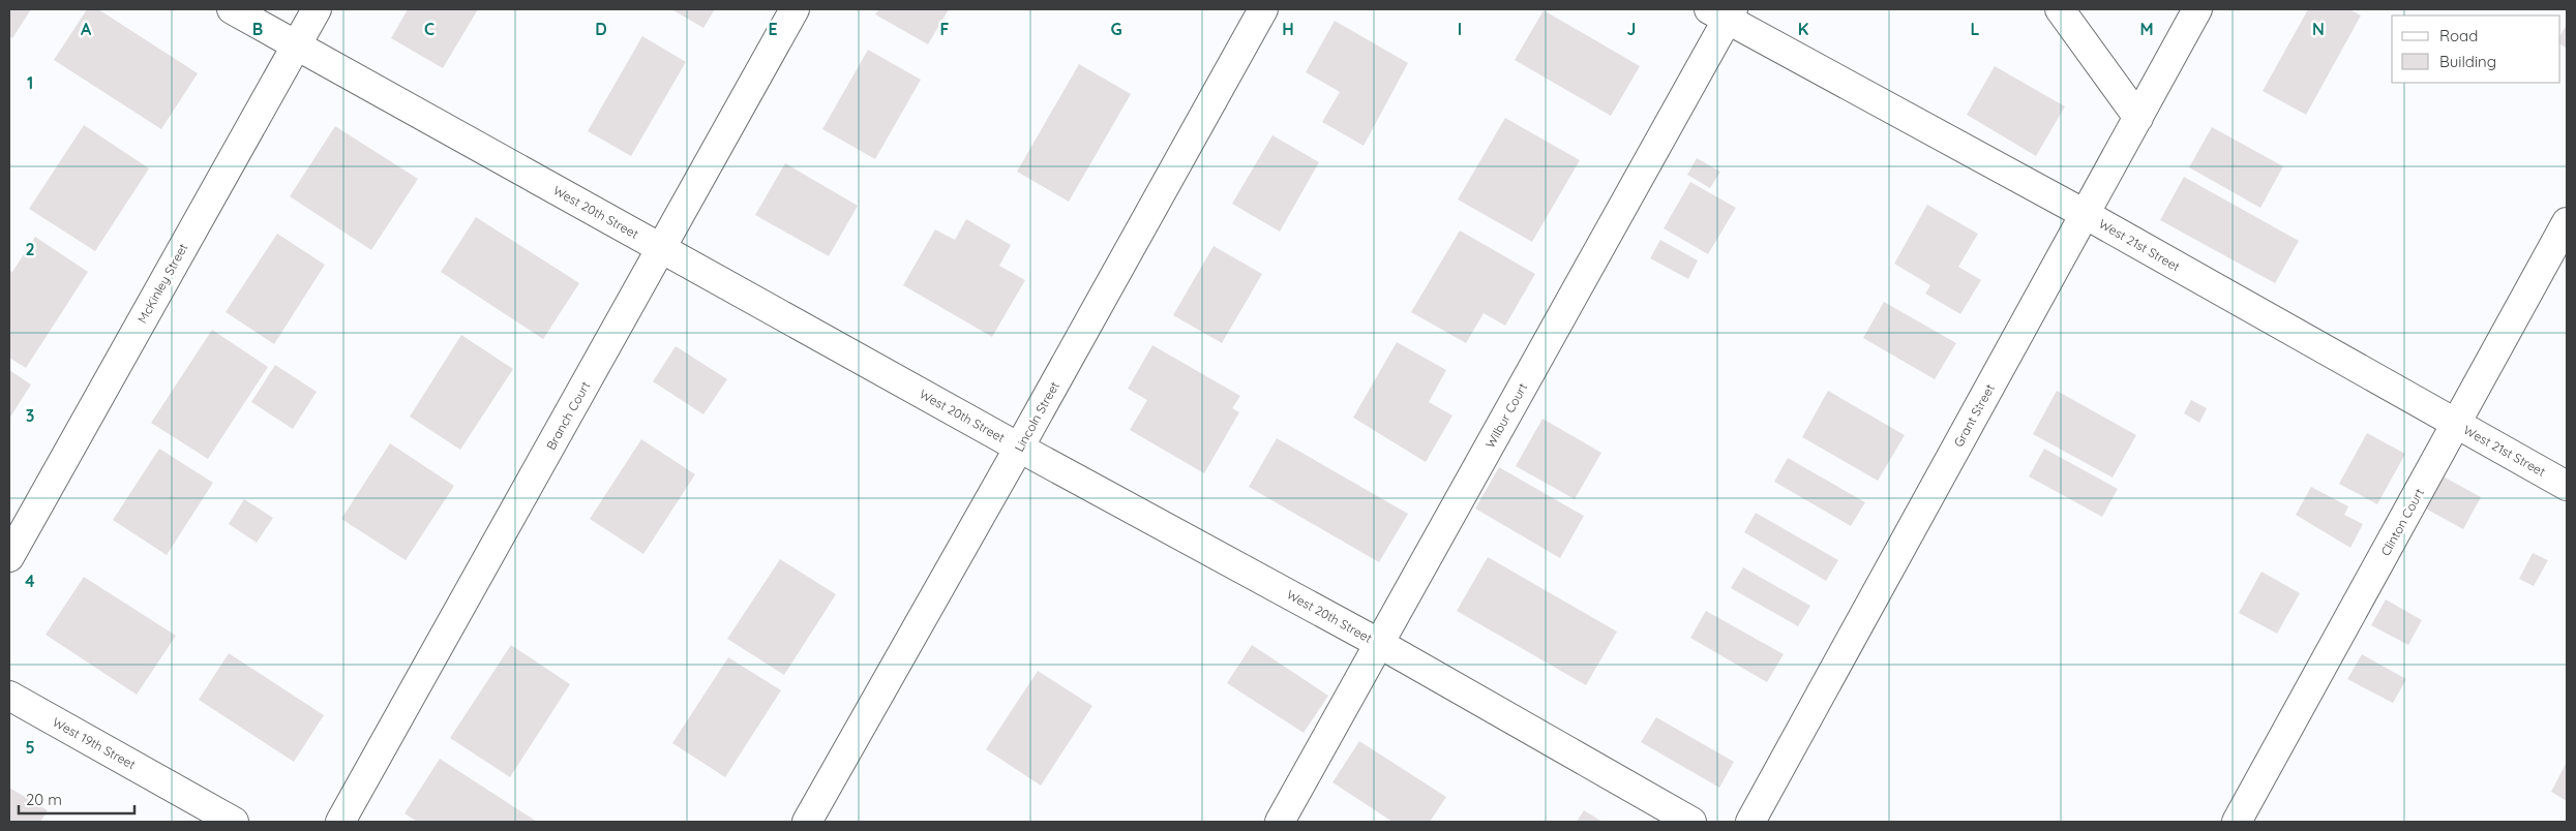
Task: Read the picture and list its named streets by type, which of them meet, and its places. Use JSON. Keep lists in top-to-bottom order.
{
  "streets": {
    "street": [
      "West 20th Street",
      "West 21st Street",
      "McKinley Street",
      "Branch Court",
      "Wilbur Court",
      "Grant Street",
      "Lincoln Street",
      "Clinton Court",
      "West 19th Street"
    ]
  },
  "crossings": [
    ["West 20th Street", "McKinley Street"],
    ["West 20th Street", "Branch Court"],
    ["West 20th Street", "Wilbur Court"],
    ["West 20th Street", "Lincoln Street"],
    ["West 21st Street", "Wilbur Court"],
    ["West 21st Street", "Grant Street"],
    ["West 21st Street", "Clinton Court"]
  ],
  "legend": ["Road", "Building"],
  "scale_bar": "20 m",
  "grid": {
    "columns": [
      "A",
      "B",
      "C",
      "D",
      "E",
      "F",
      "G",
      "H",
      "I",
      "J",
      "K",
      "L",
      "M",
      "N"
    ],
    "rows": [
      "1",
      "2",
      "3",
      "4",
      "5"
    ]
  }
}
